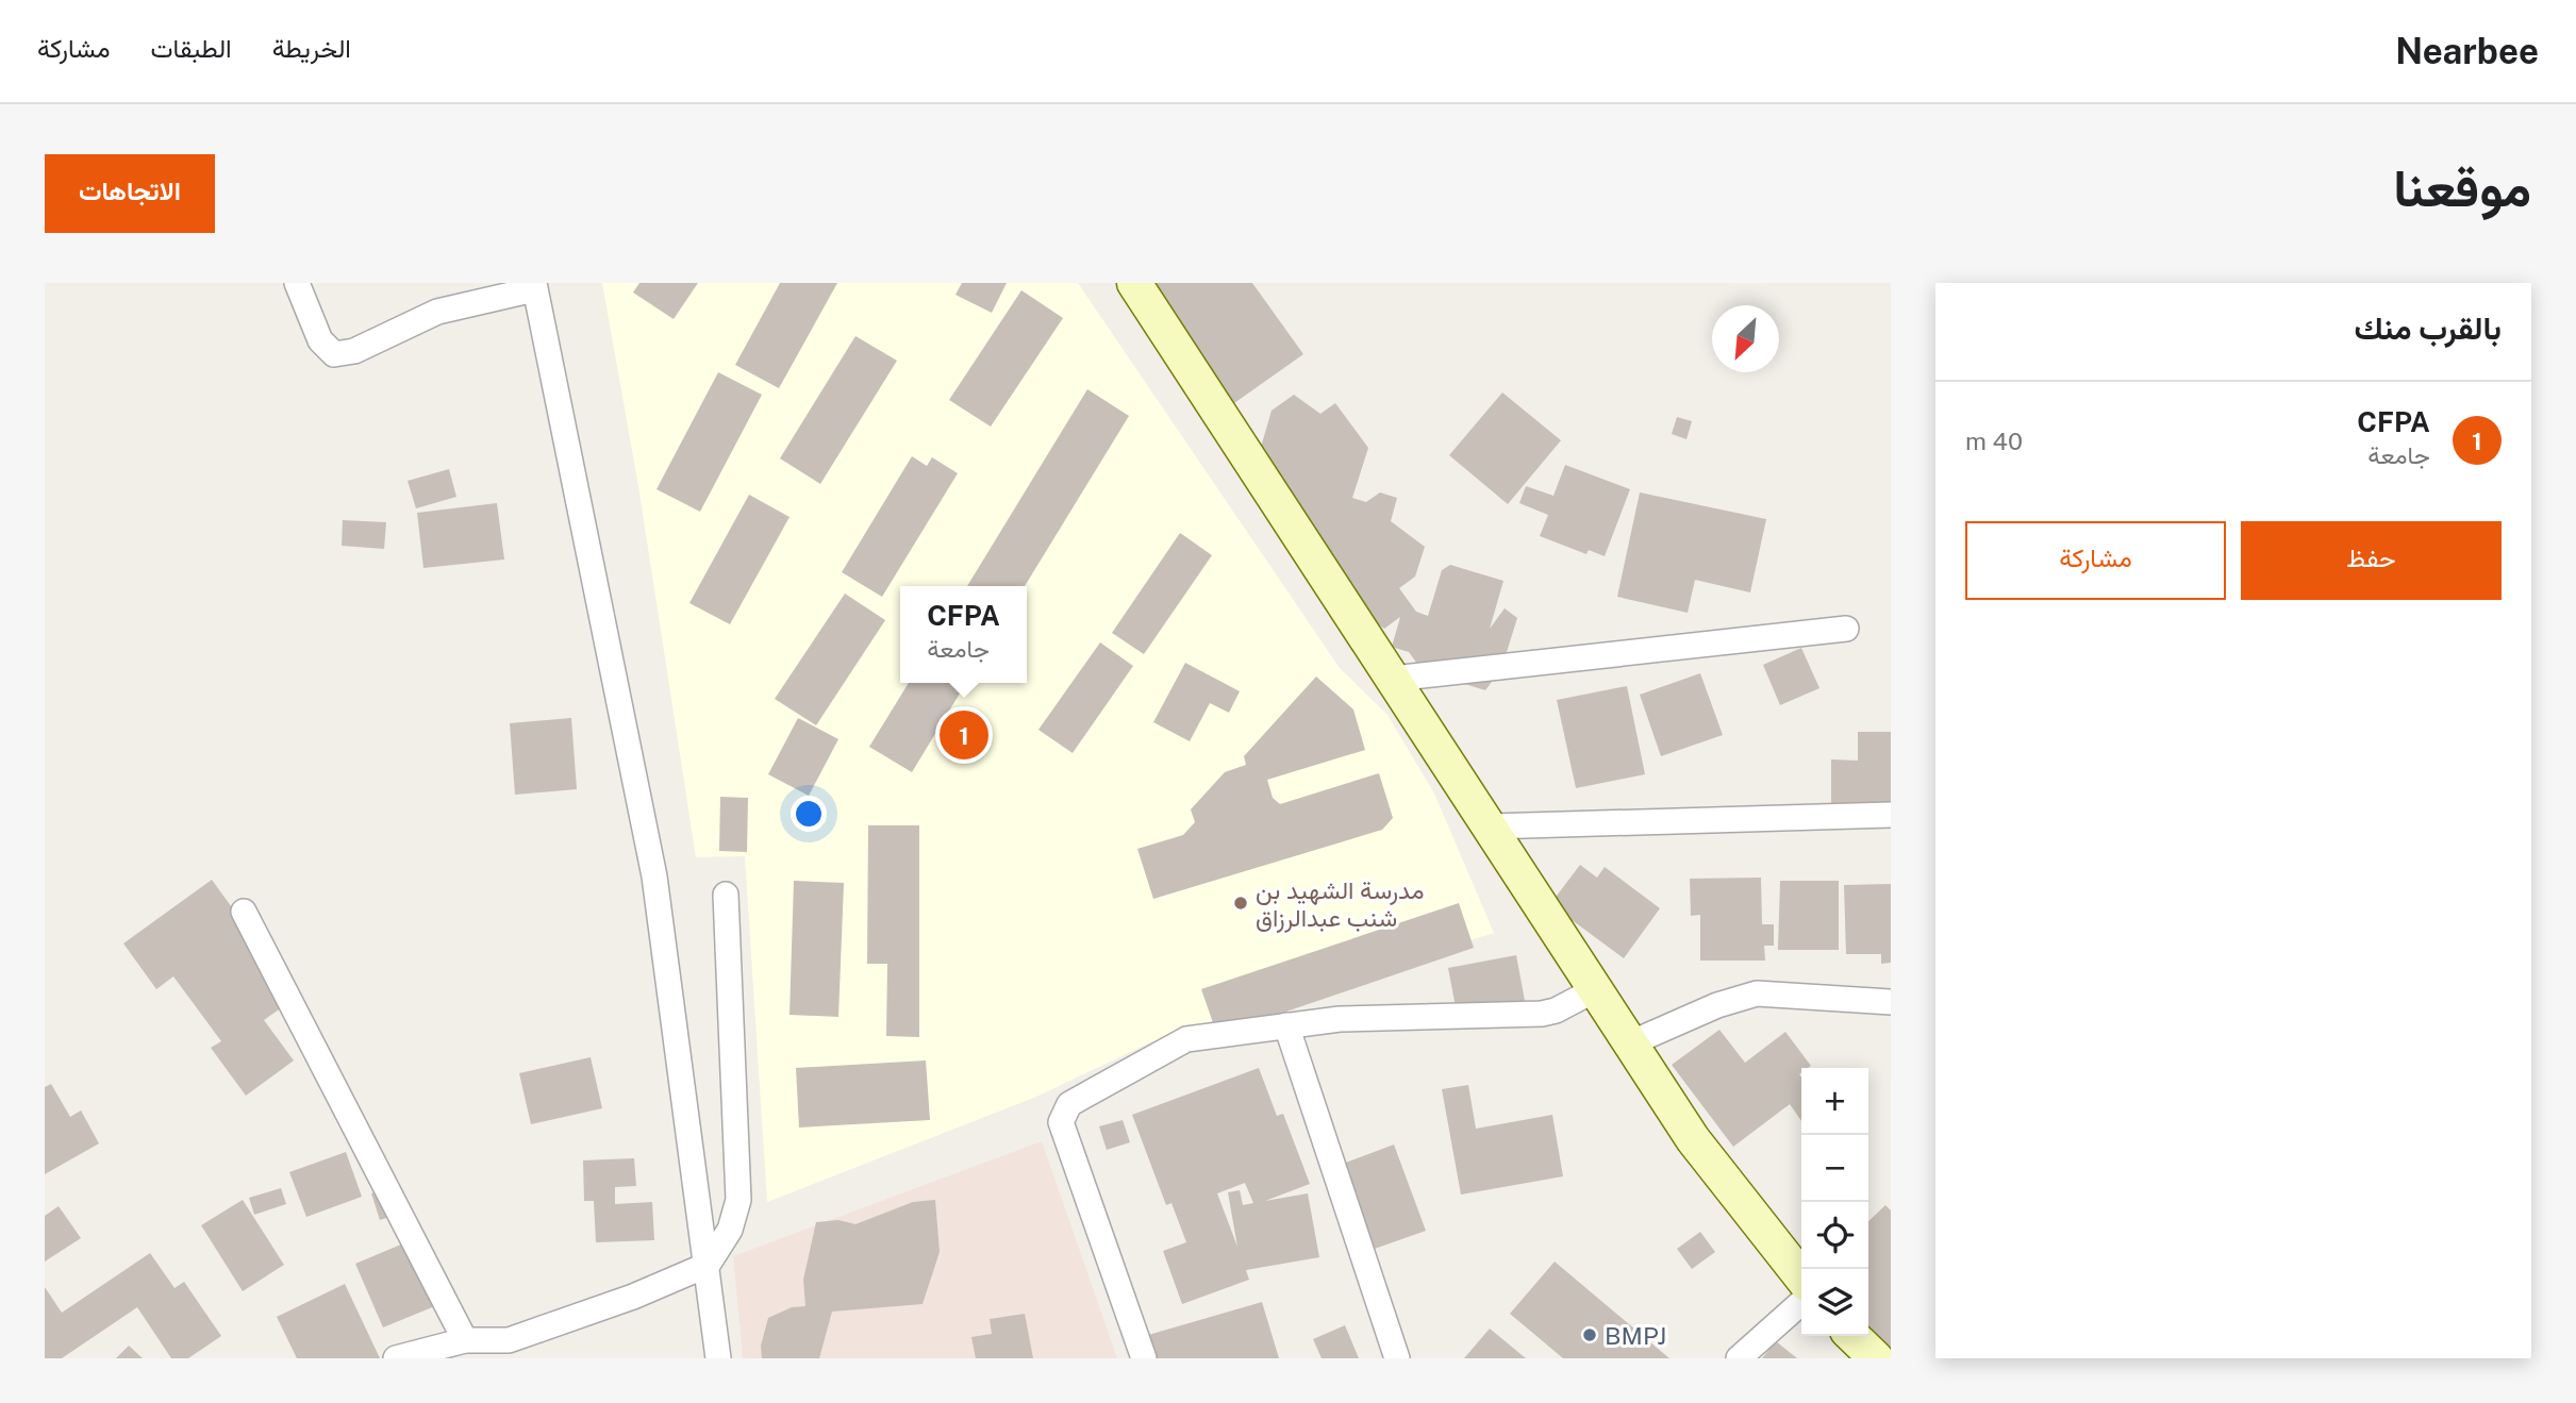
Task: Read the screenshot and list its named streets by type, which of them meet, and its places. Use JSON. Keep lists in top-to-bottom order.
{
  "places": ["مدرسة الشهيد بن شنب عبدالرزاق", "BMPJ"],
  "north": "bottom left",
  "page": {
    "header": "Nearbee",
    "nav": ["الخريطة", "الطبقات", "مشاركة"],
    "title": "موقعنا",
    "buttons": [
      "الاتجاهات",
      ["حفظ", "مشاركة"]
    ],
    "heading": "بالقرب منك",
    "list": [
      {
        "mark": "1",
        "name": "CFPA",
        "note": "جامعة",
        "value": "40 m"
      }
    ],
    "popup": ["CFPA", "جامعة"],
    "pins": "1",
    "map_buttons": ["+", "−"]
  }
}
